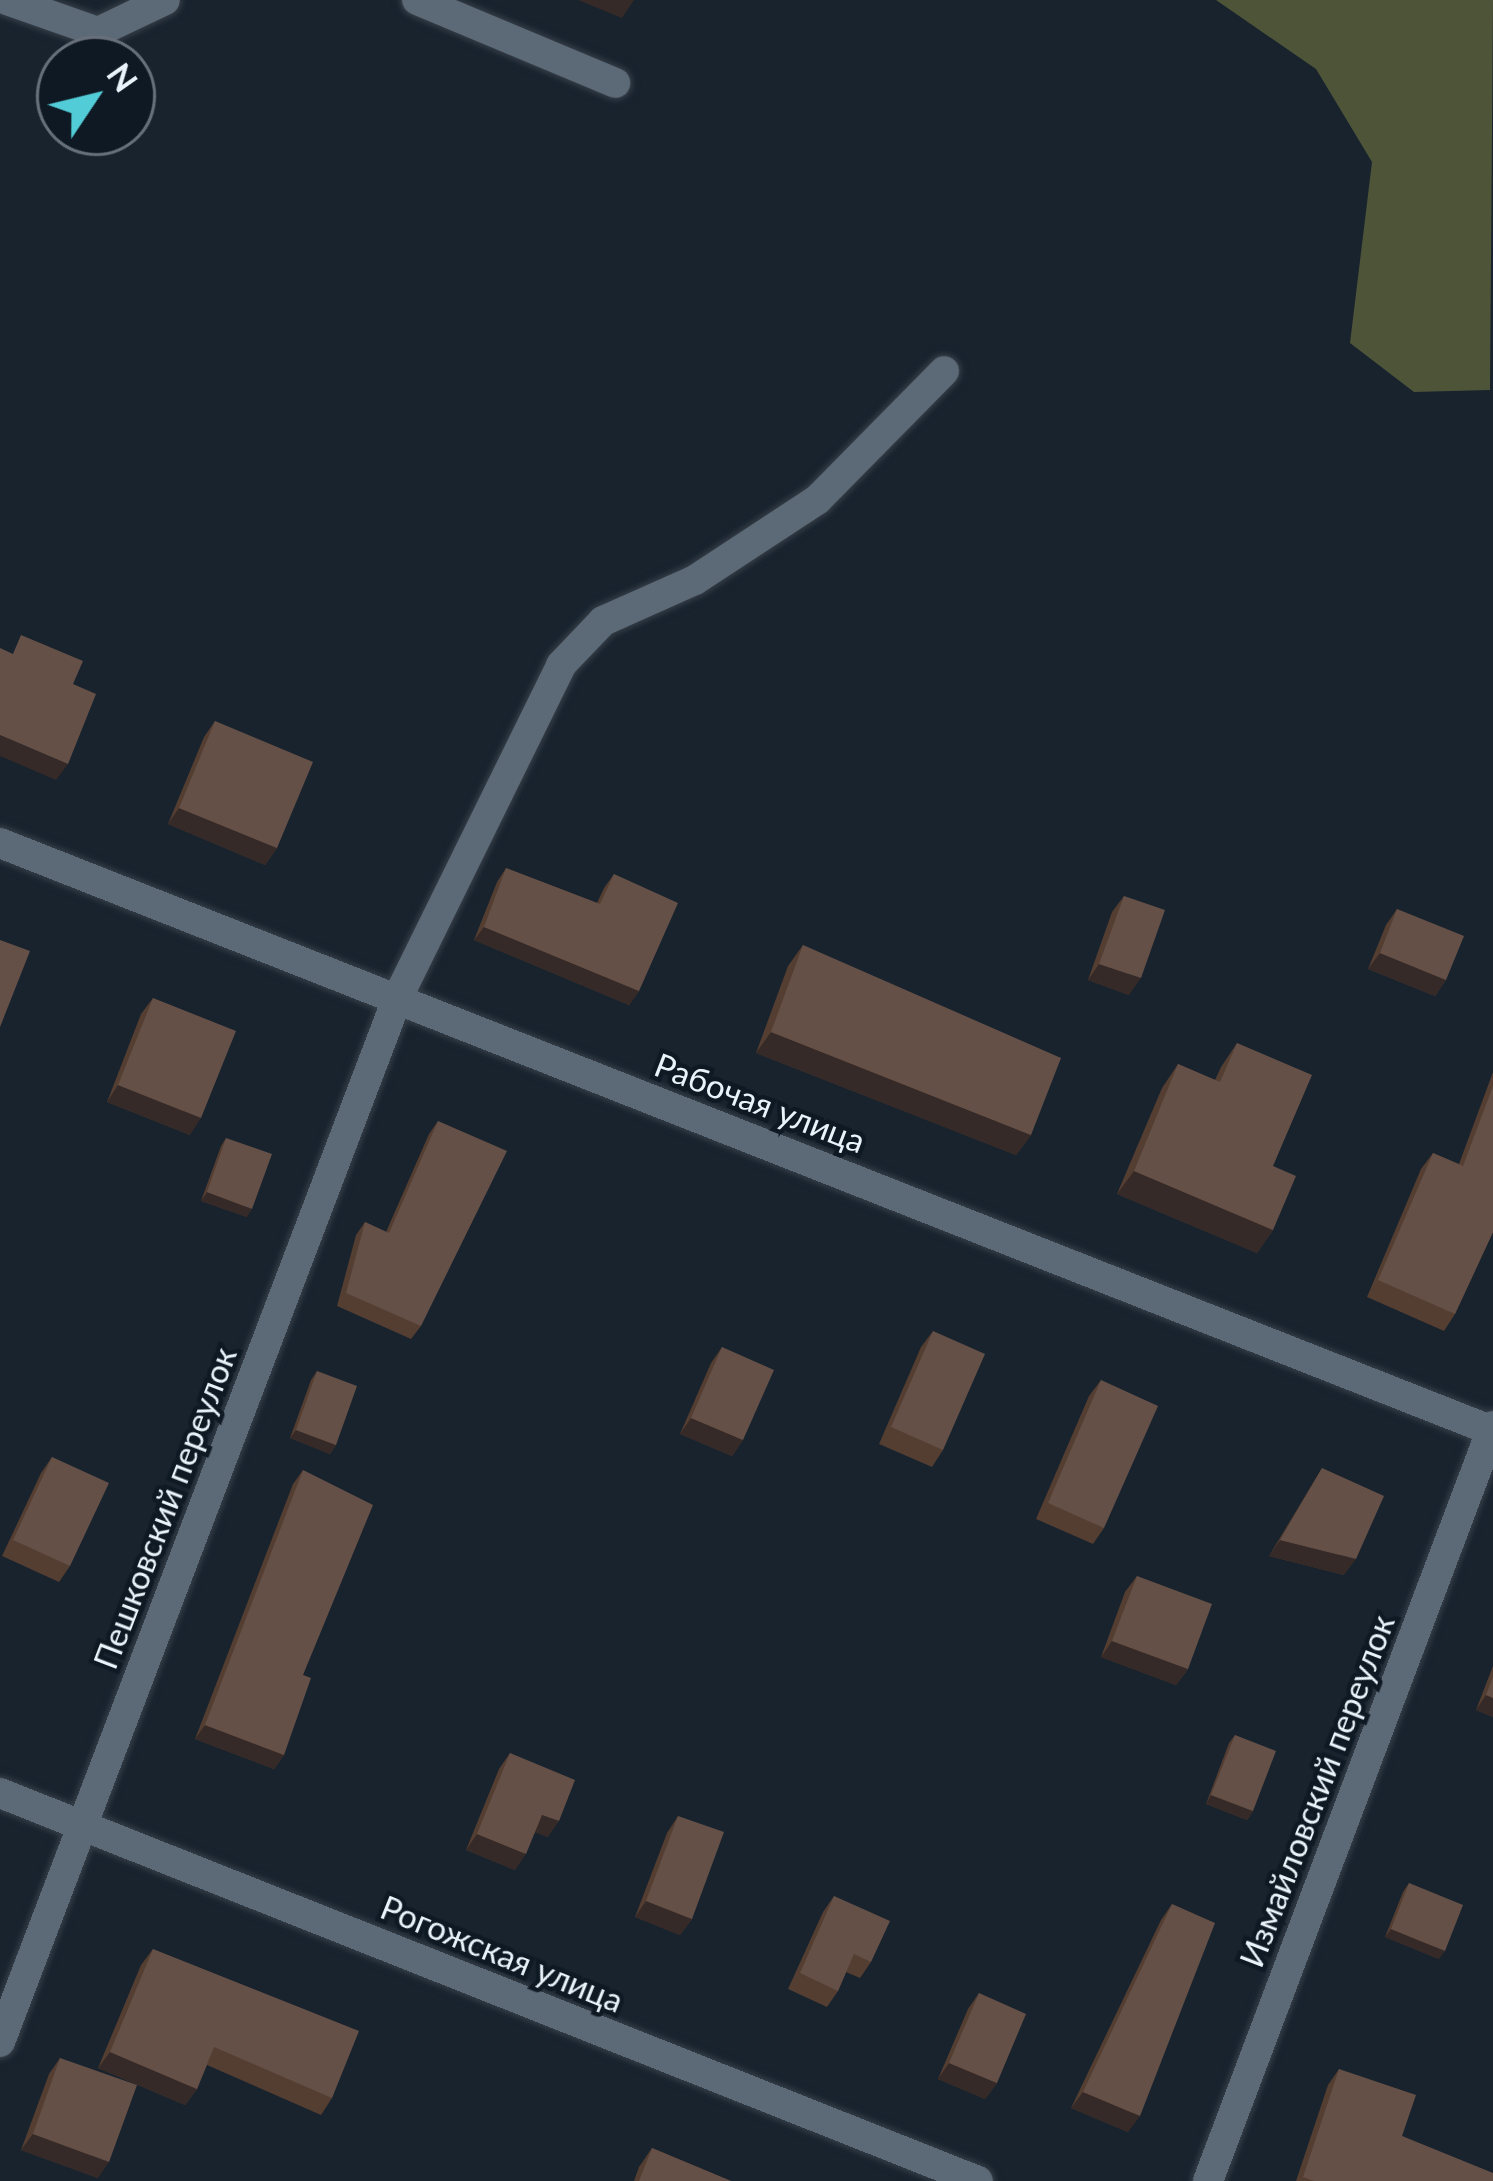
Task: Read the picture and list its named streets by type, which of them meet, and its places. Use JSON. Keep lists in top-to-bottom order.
{
  "streets": {
    "street": [
      "Рабочая улица",
      "Пешковский переулок",
      "Измайловский переулок",
      "Рогожская улица"
    ]
  },
  "crossings": [
    ["Рабочая улица", "Пешковский переулок"],
    ["Рабочая улица", "Измайловский переулок"],
    ["Пешковский переулок", "Рогожская улица"]
  ],
  "north": "top right"
}
